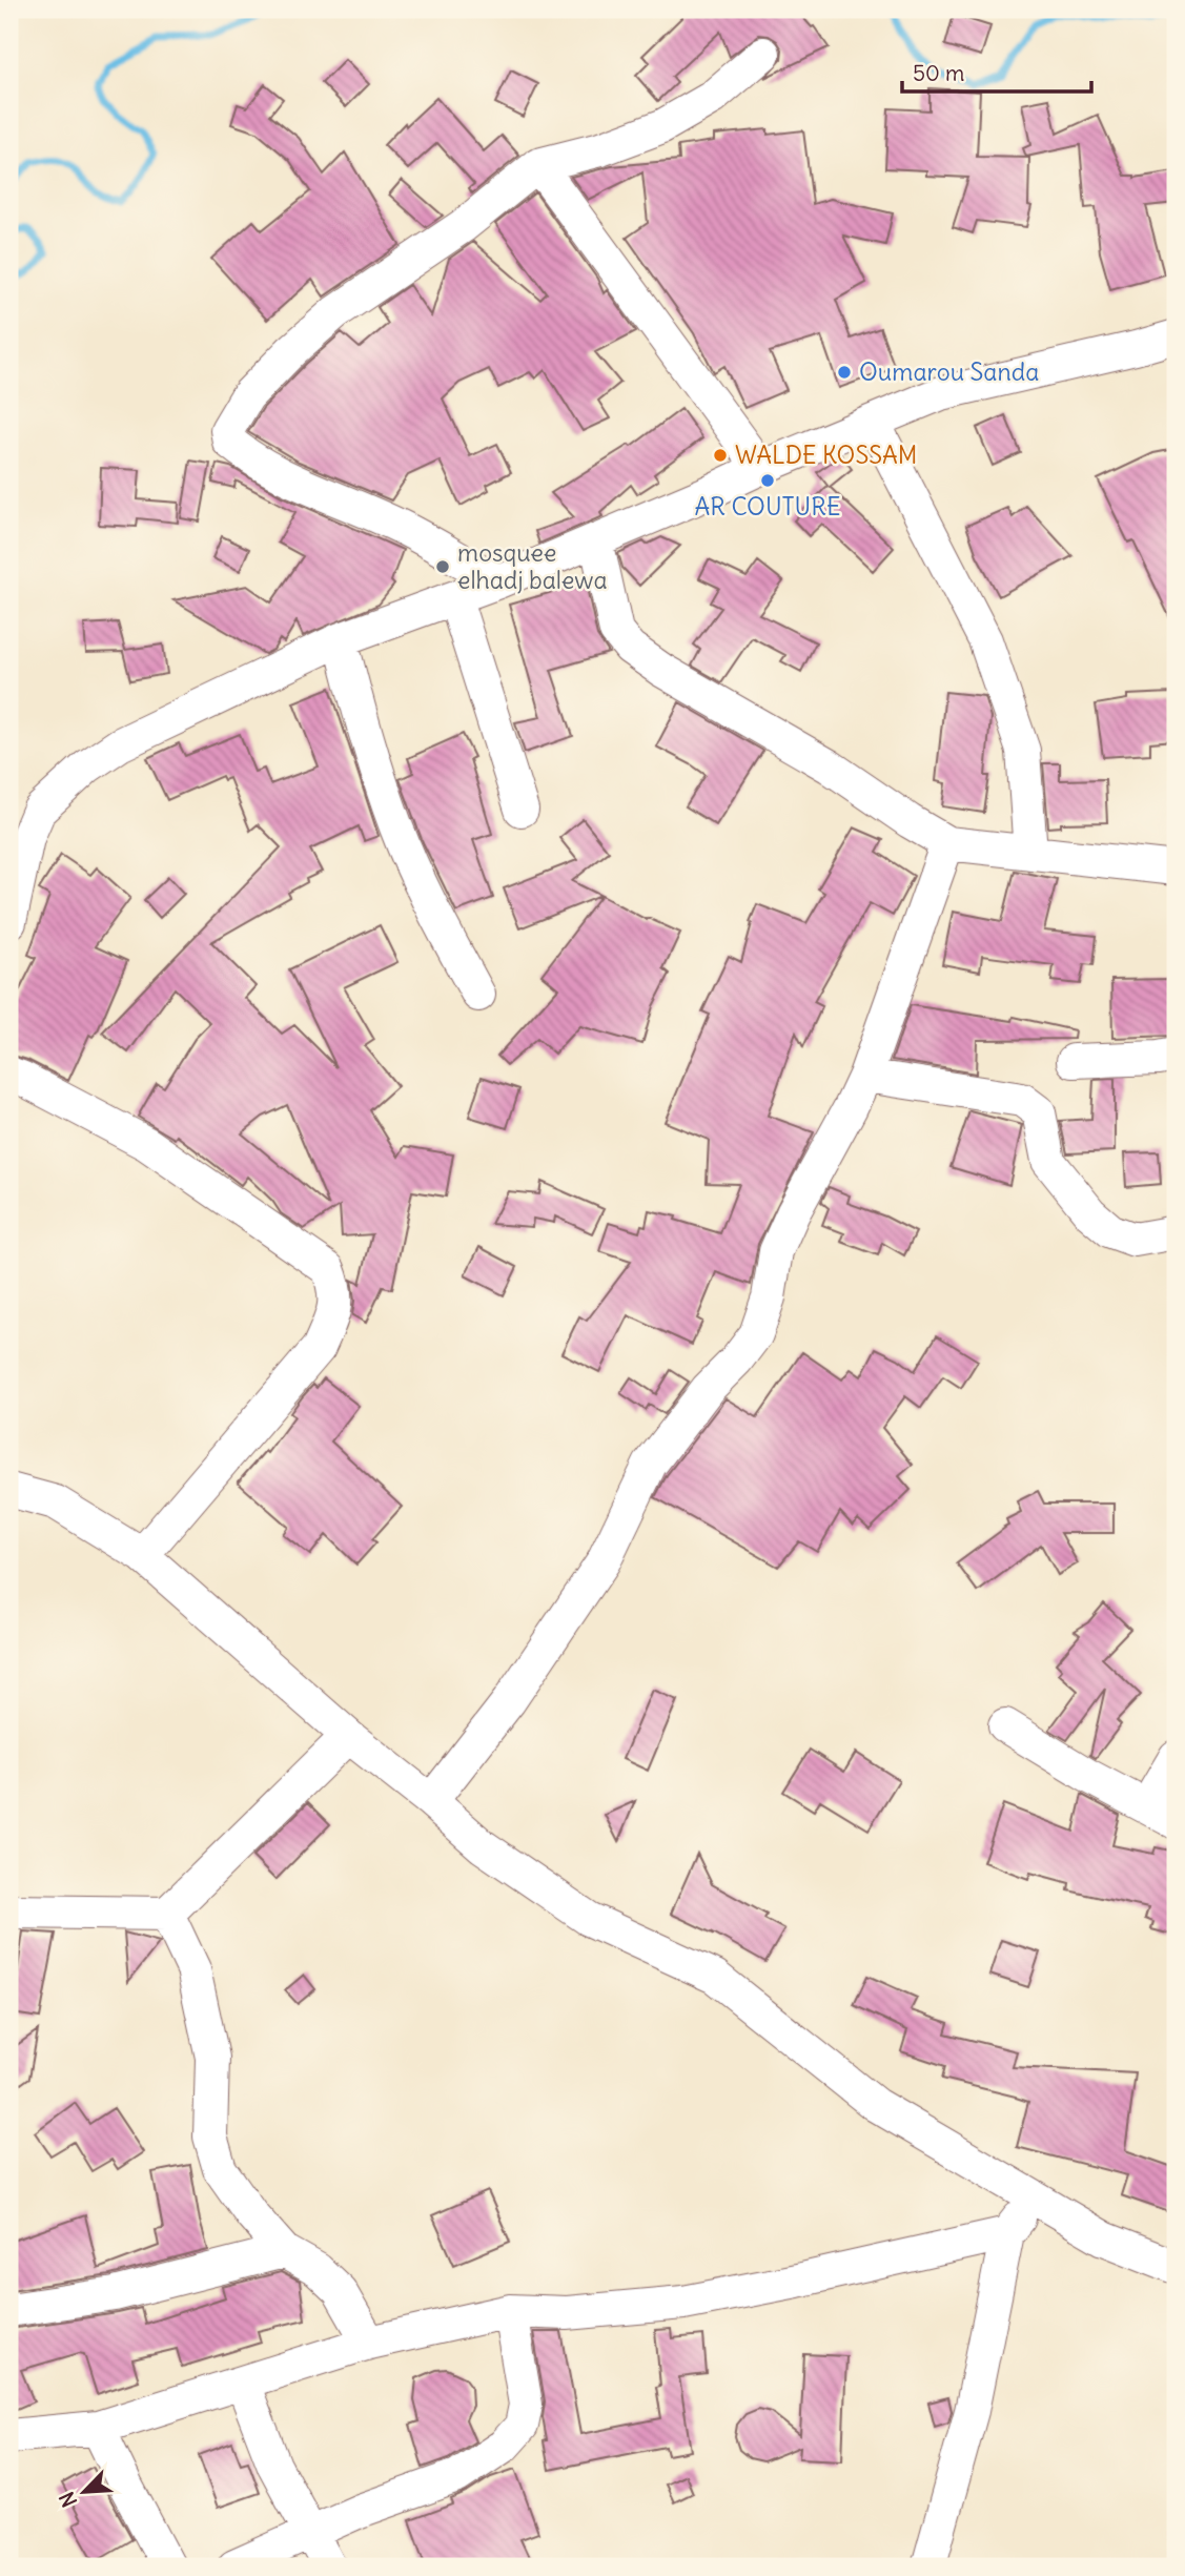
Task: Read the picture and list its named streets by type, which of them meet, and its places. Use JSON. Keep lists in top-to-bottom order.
{
  "places": [
    "Oumarou Sanda",
    "WALDE KOSSAM",
    "AR COUTURE",
    "mosquee elhadj balewa"
  ],
  "scale_bar": "50 m",
  "north": "bottom left"
}
